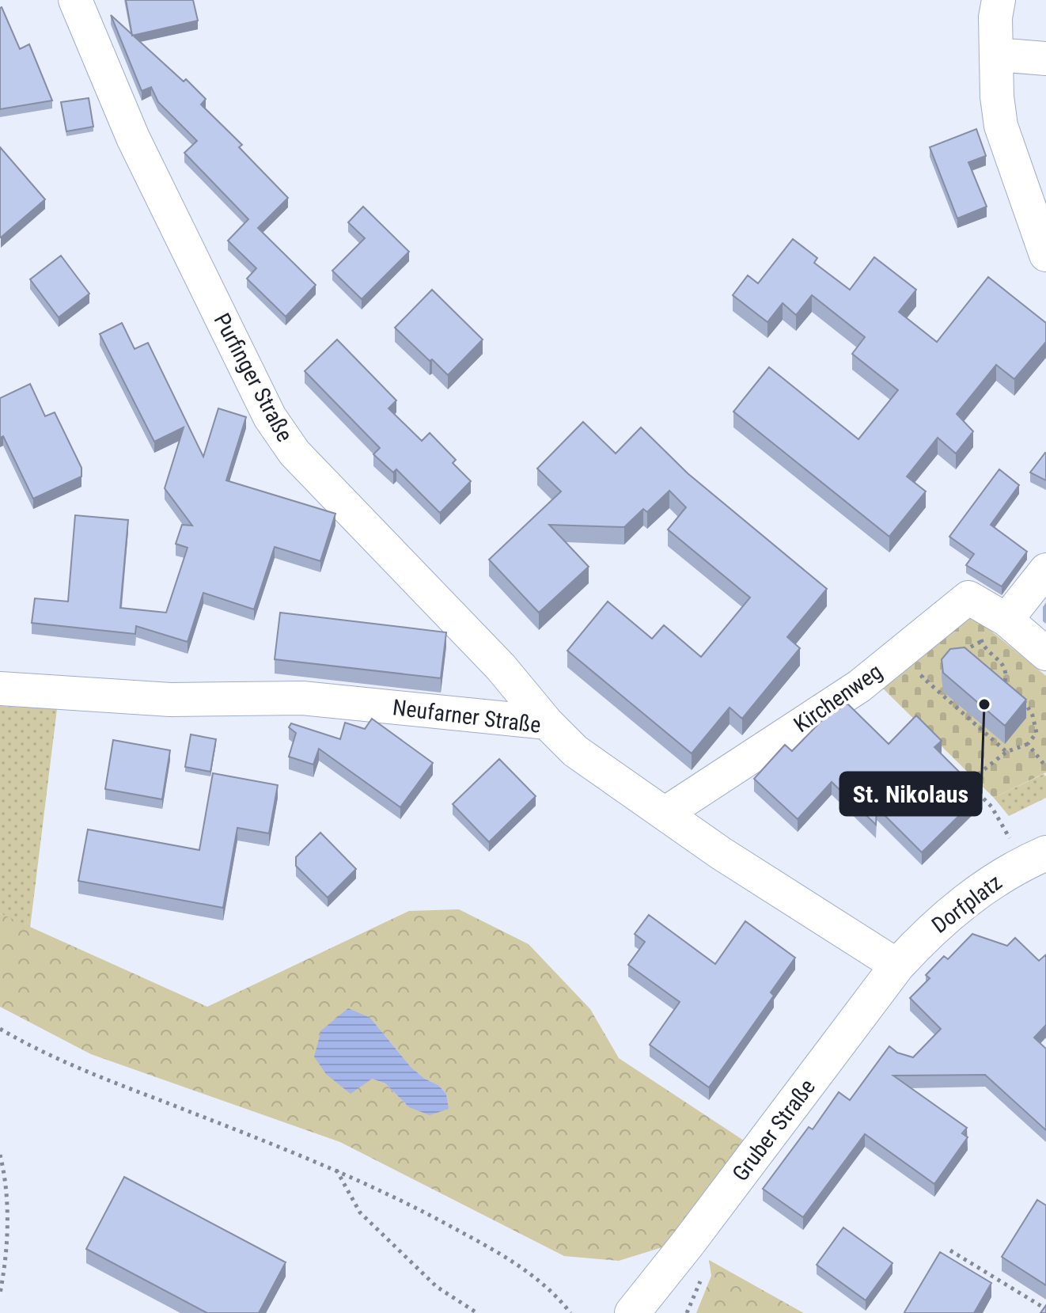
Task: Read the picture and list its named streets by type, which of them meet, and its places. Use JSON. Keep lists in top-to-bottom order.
{
  "streets": {
    "street": [
      "Purfinger Straße",
      "Kirchenweg",
      "Neufarner Straße",
      "Dorfplatz",
      "Gruber Straße"
    ]
  },
  "crossings": [
    ["Purfinger Straße", "Neufarner Straße"],
    ["Kirchenweg", "Neufarner Straße"],
    ["Neufarner Straße", "Dorfplatz"],
    ["Neufarner Straße", "Gruber Straße"],
    ["Dorfplatz", "Gruber Straße"]
  ],
  "places": ["St. Nikolaus"]
}
